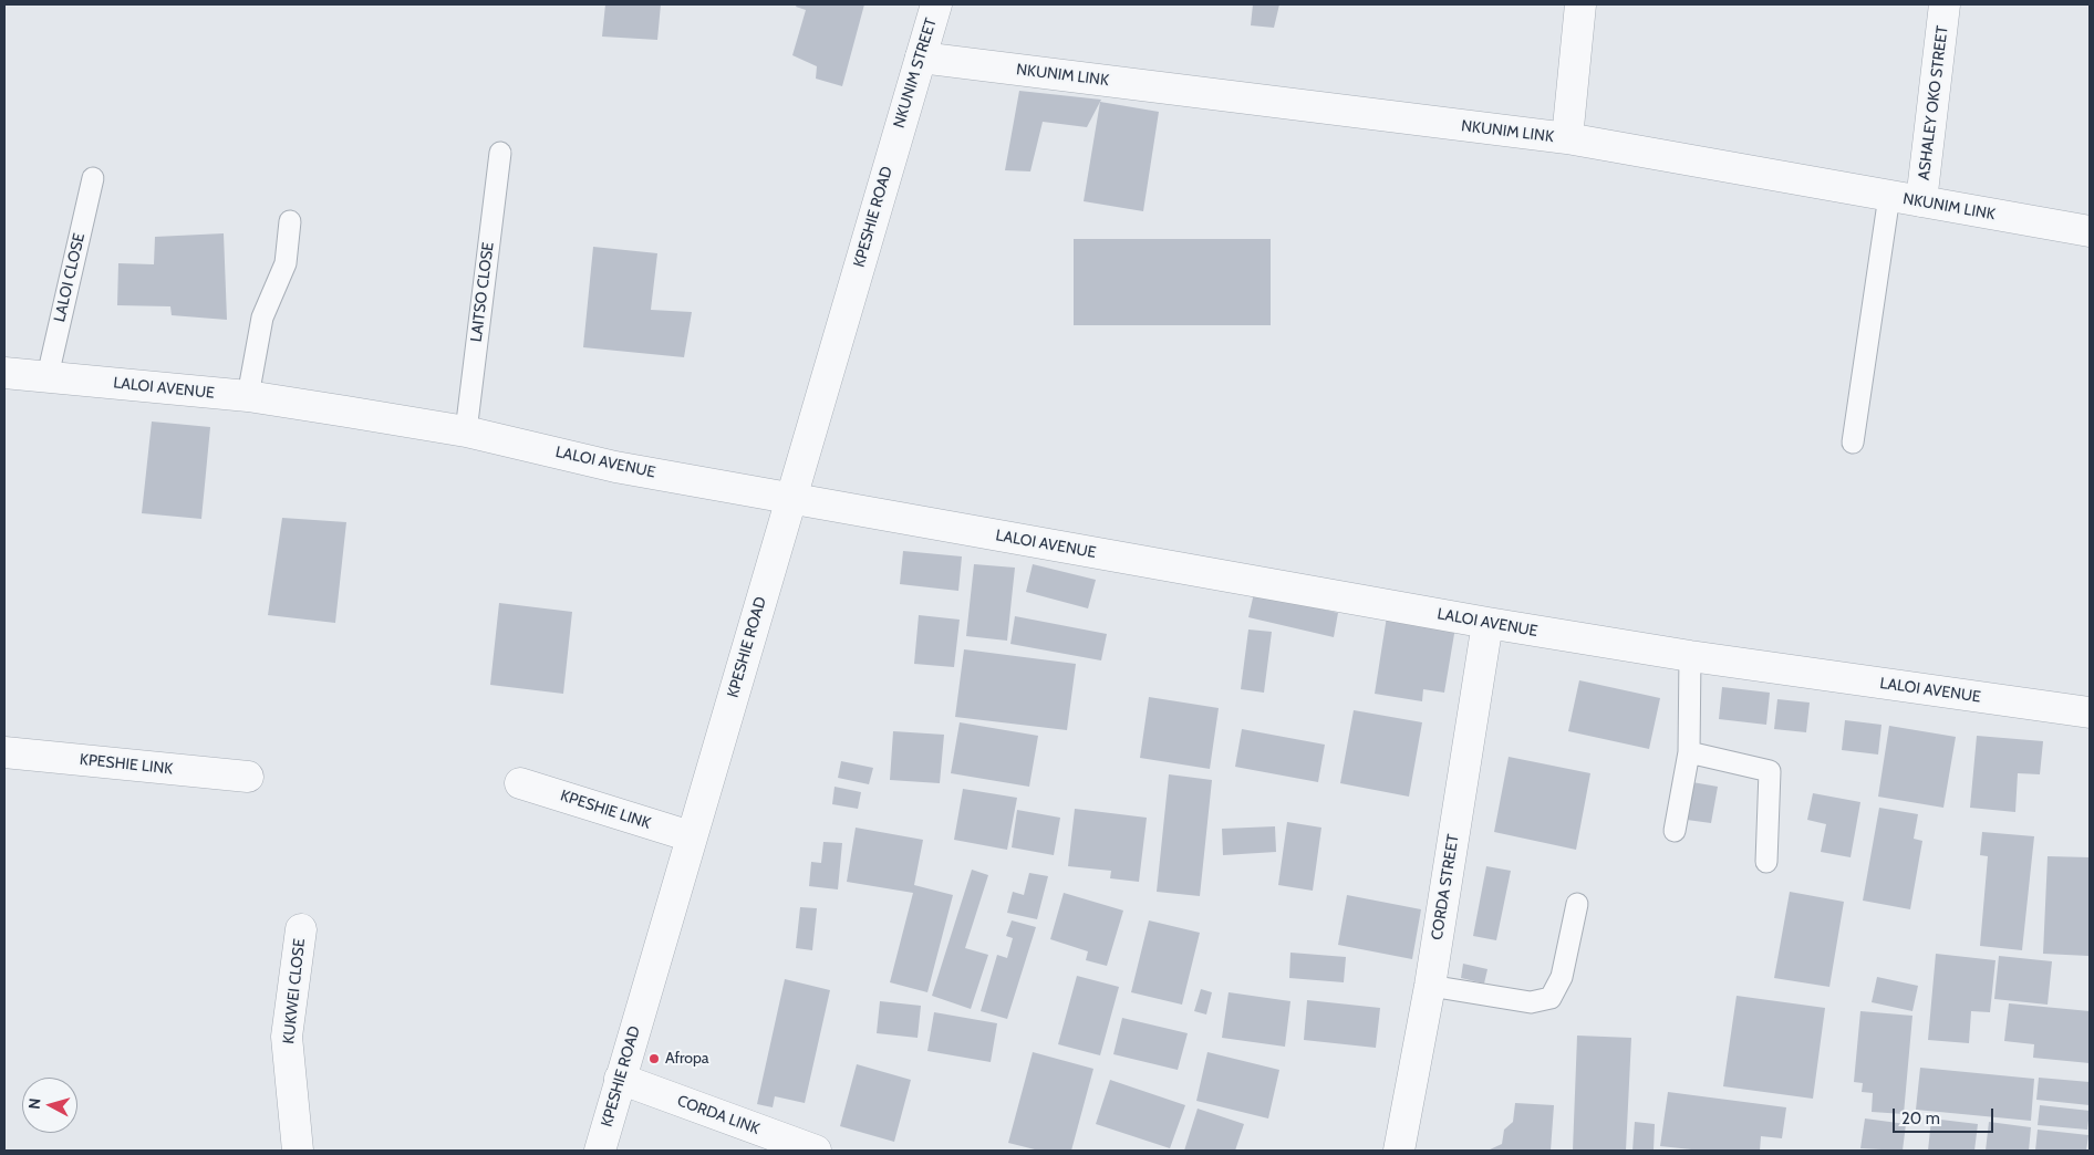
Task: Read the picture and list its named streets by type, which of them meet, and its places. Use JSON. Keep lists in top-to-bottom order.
{
  "streets": {
    "street": [
      "NKUNIM STREET",
      "NKUNIM LINK",
      "ASHALEY OKO STREET",
      "KPESHIE ROAD",
      "LALOI AVENUE",
      "KPESHIE LINK",
      "CORDA STREET",
      "KUKWEI CLOSE",
      "CORDA LINK"
    ],
    "lane": ["LALOI CLOSE", "LAITSO CLOSE"]
  },
  "crossings": [
    ["NKUNIM STREET", "NKUNIM LINK"],
    ["NKUNIM STREET", "KPESHIE ROAD"],
    ["NKUNIM LINK", "ASHALEY OKO STREET"],
    ["KPESHIE ROAD", "LALOI AVENUE"],
    ["KPESHIE ROAD", "KPESHIE LINK"],
    ["KPESHIE ROAD", "CORDA LINK"],
    ["LALOI CLOSE", "LALOI AVENUE"],
    ["LAITSO CLOSE", "LALOI AVENUE"],
    ["LALOI AVENUE", "CORDA STREET"]
  ],
  "places": ["Afropa"],
  "scale_bar": "20 m",
  "north": "left"
}
